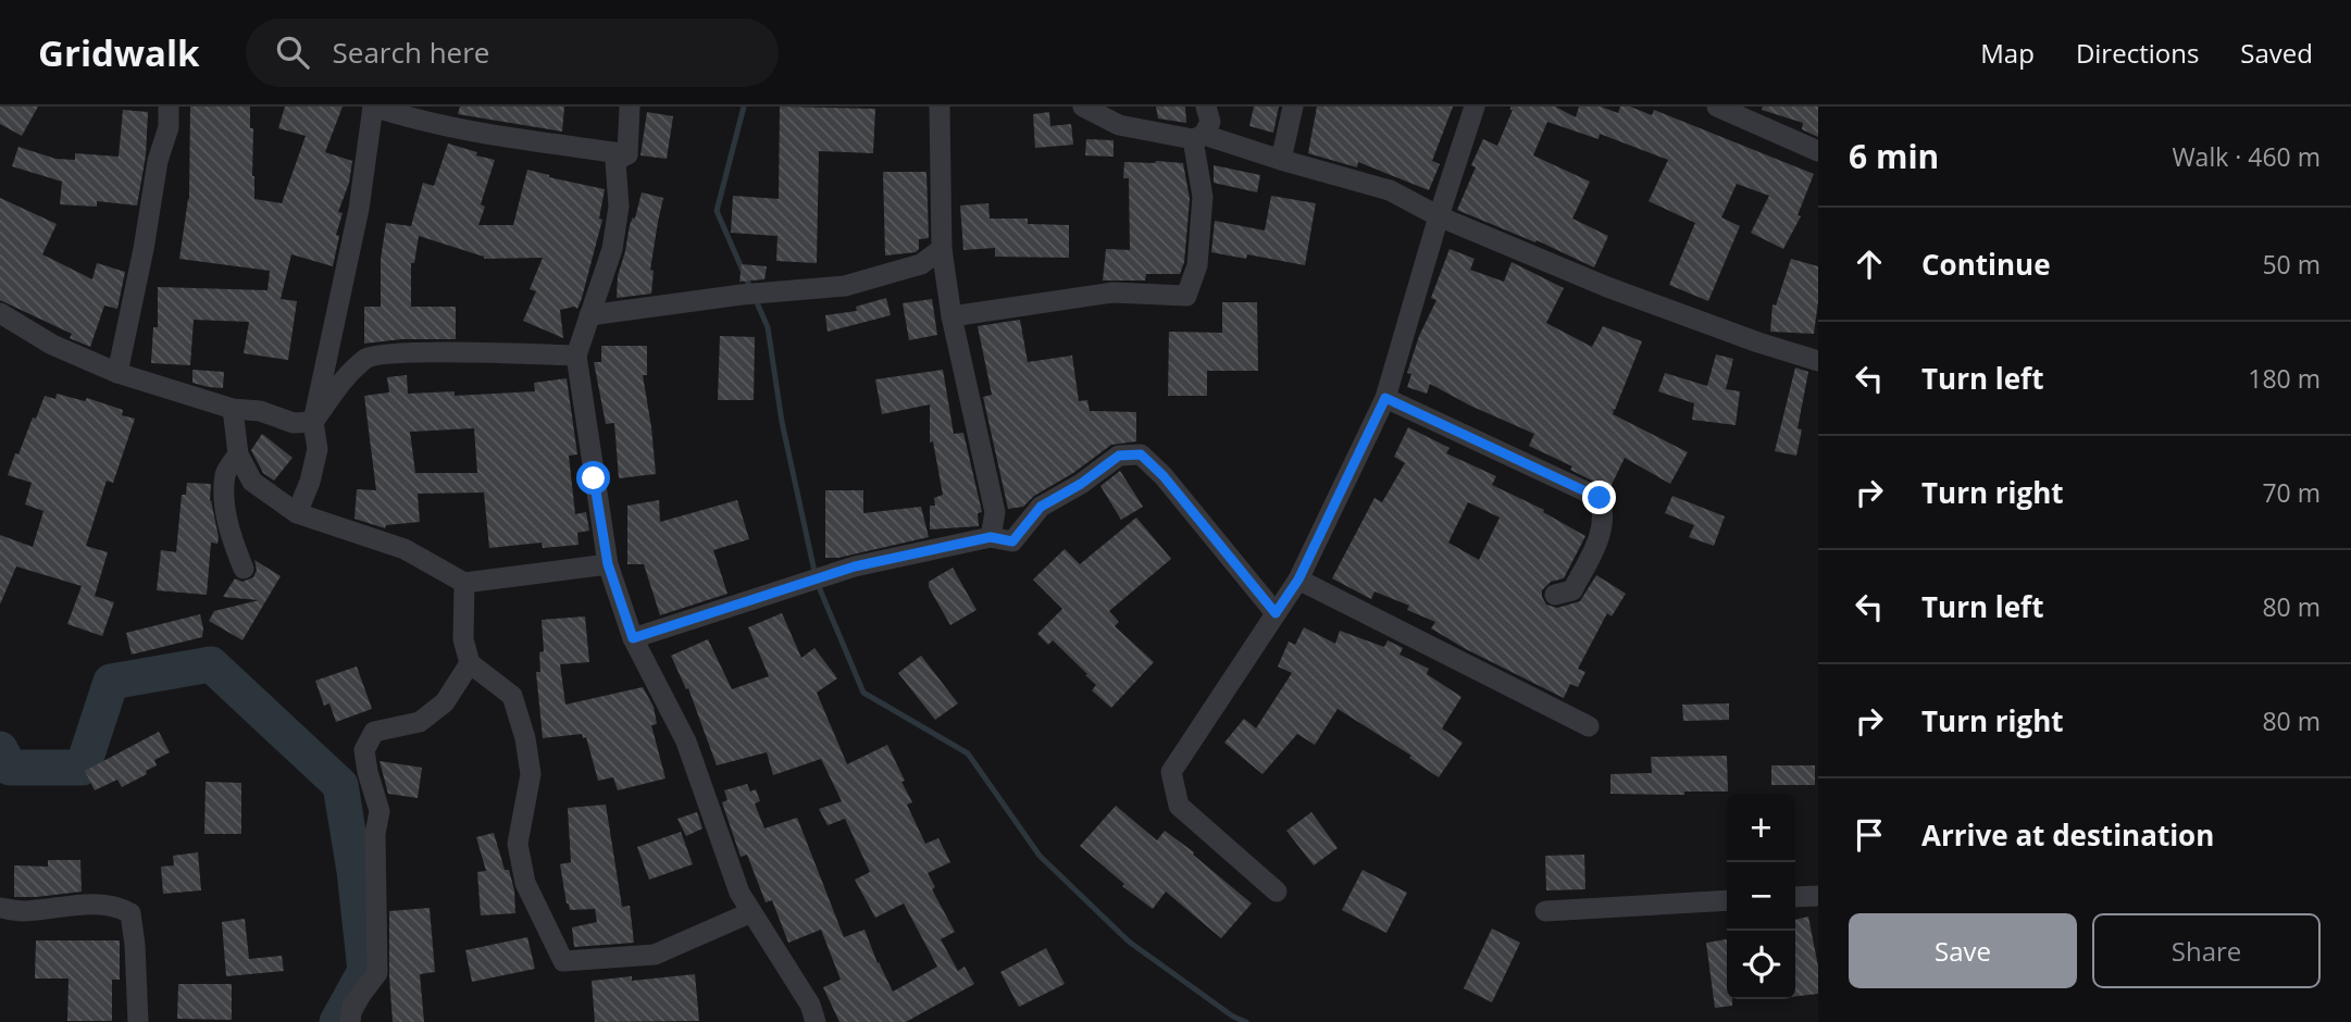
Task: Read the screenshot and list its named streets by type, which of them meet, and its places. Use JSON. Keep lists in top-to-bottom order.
{
  "page": {
    "header": "Gridwalk",
    "search": "Search here",
    "nav": ["Map", "Directions", "Saved"],
    "heading": ["6 min", "Walk · 460 m"],
    "list": [
      ["Continue", "50 m"],
      ["Turn left", "180 m"],
      ["Turn right", "70 m"],
      ["Turn left", "80 m"],
      ["Turn right", "80 m"],
      "Arrive at destination"
    ],
    "map_buttons": ["+", "−"],
    "buttons": ["Save", "Share"]
  }
}
